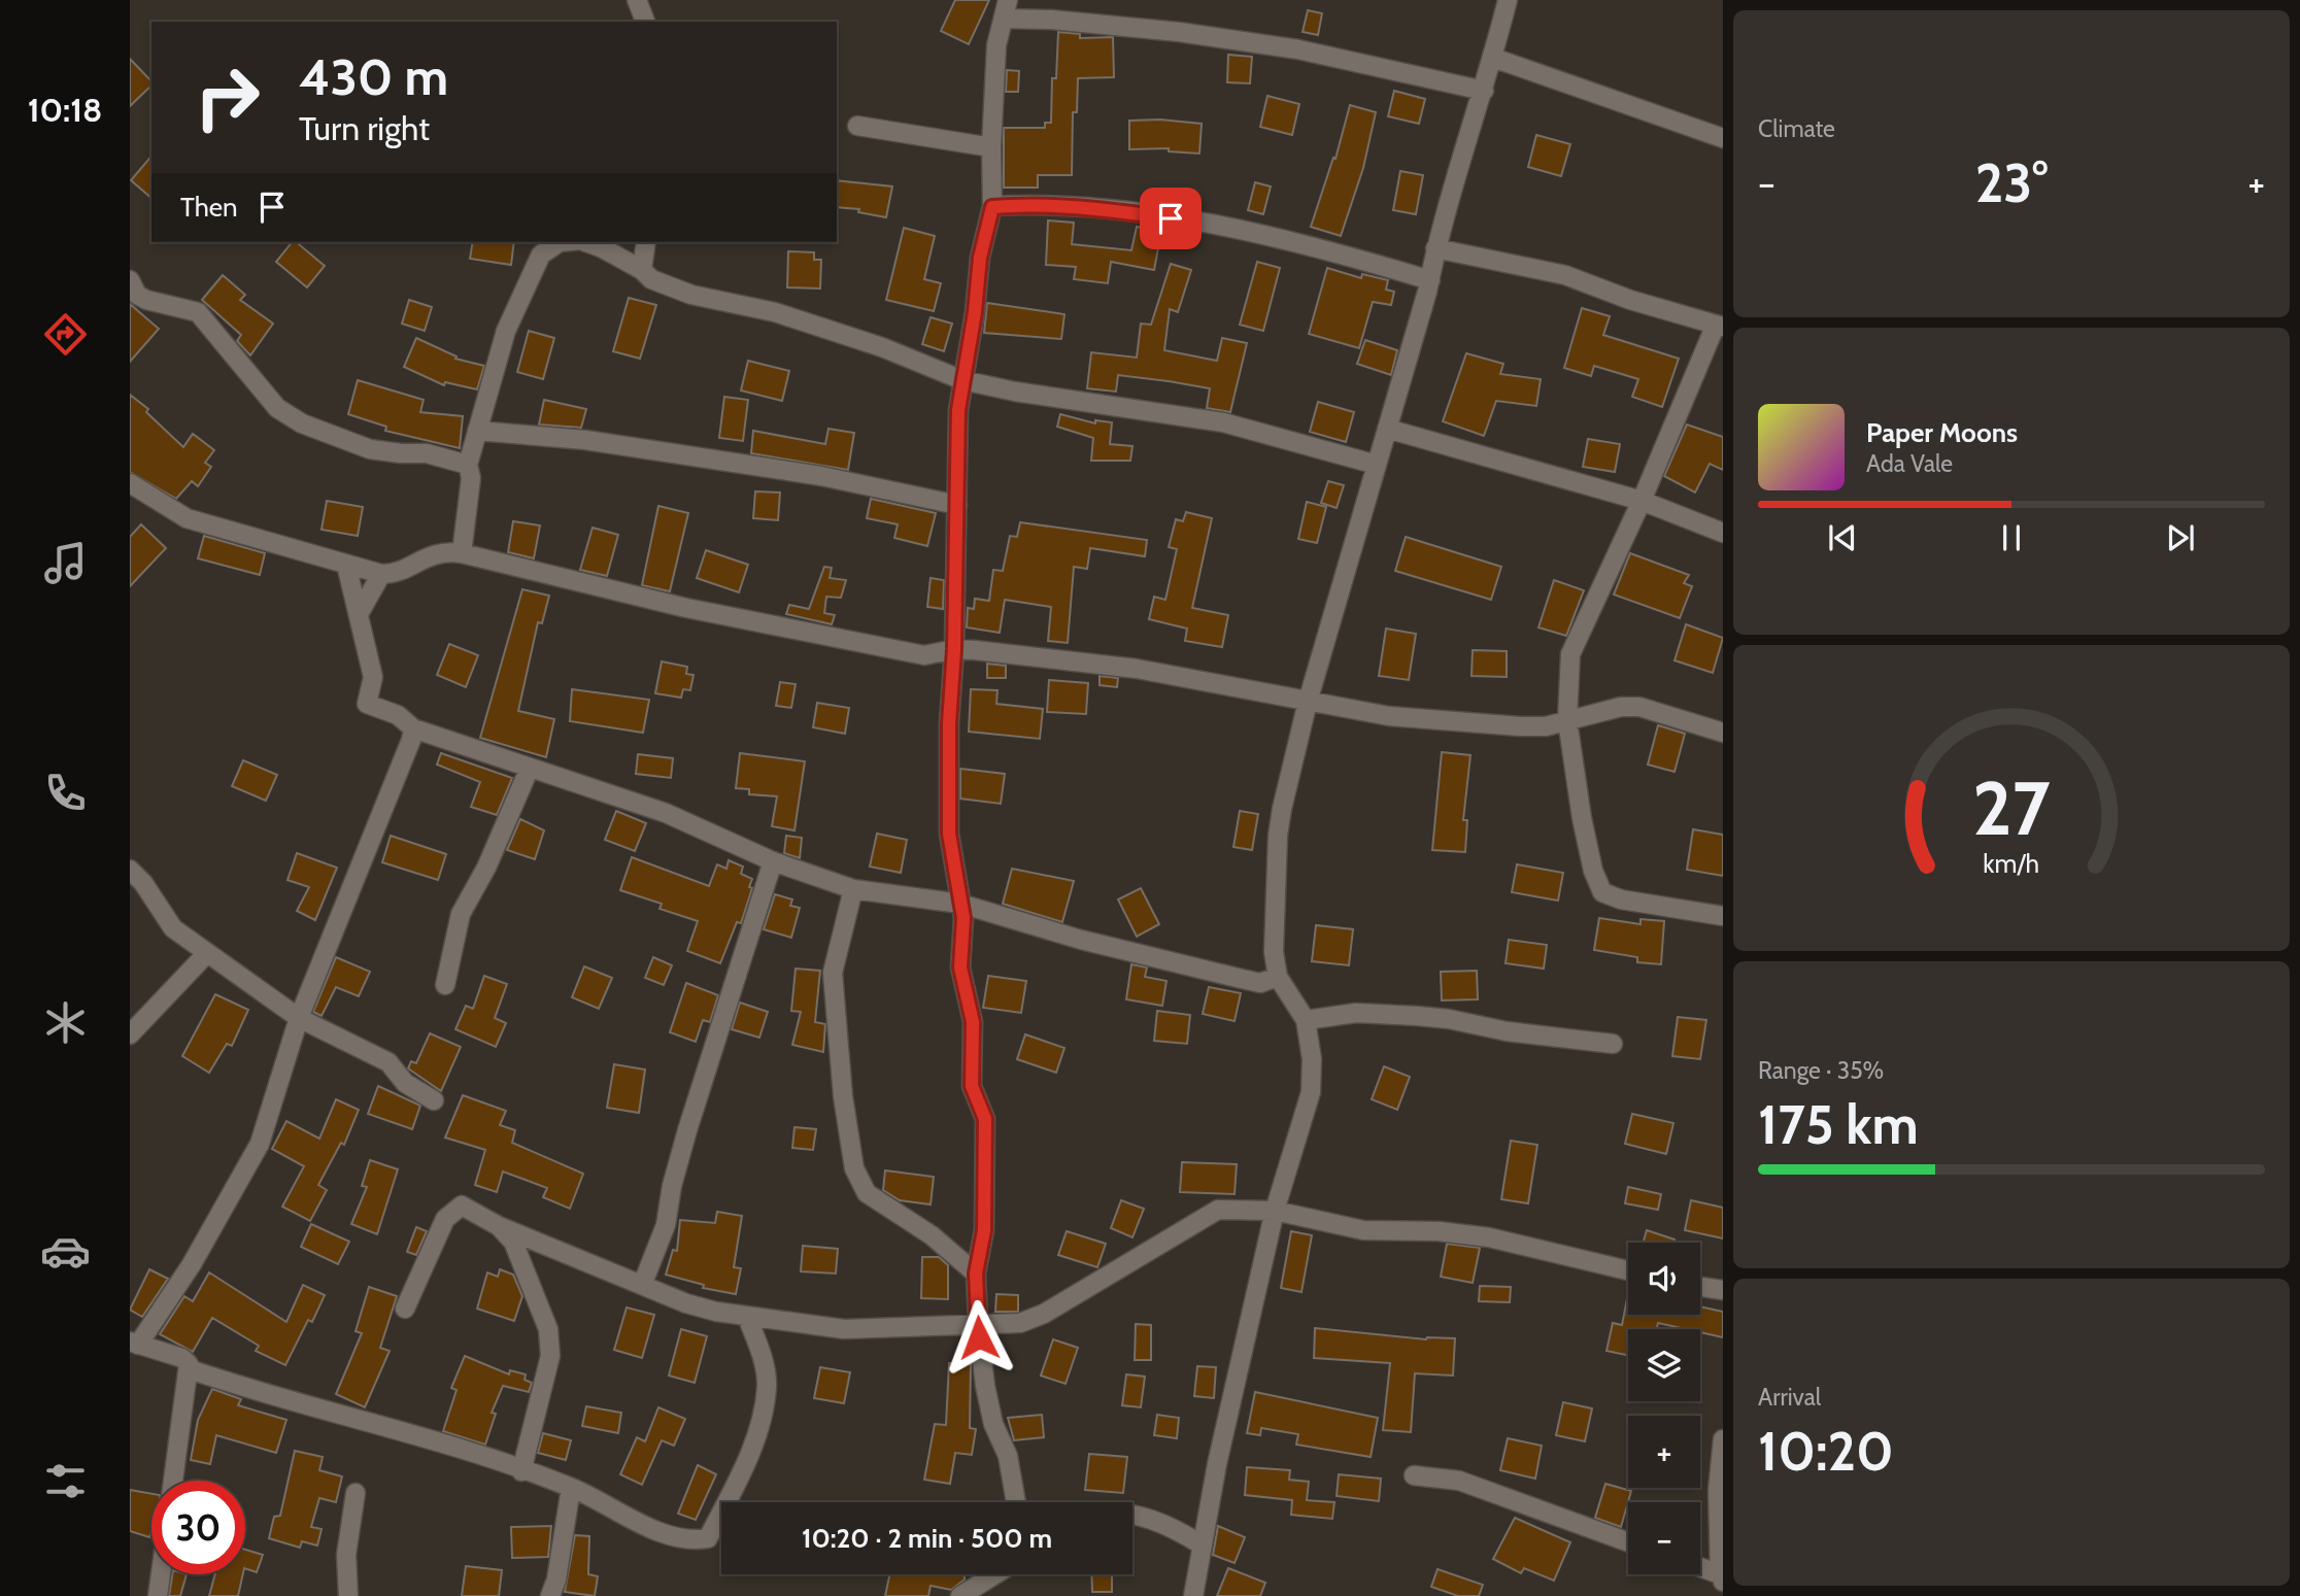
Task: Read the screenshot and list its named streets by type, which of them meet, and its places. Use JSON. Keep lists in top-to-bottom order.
{
  "page": {
    "tabs": "10:18",
    "tile": [
      "Climate",
      ["Range · 35%", "175 km"],
      ["Arrival", "10:20"]
    ],
    "turn": ["430 m", "Turn right"],
    "heat": ["−", "23°", "+"],
    "then": "Then",
    "song": ["Paper Moons", "Ada Vale"],
    "map_buttons": ["+", "−"],
    "limit": "30",
    "trip": "10:20 · 2 min · 500 m",
    "gauge": ["27", "km/h"]
  }
}
